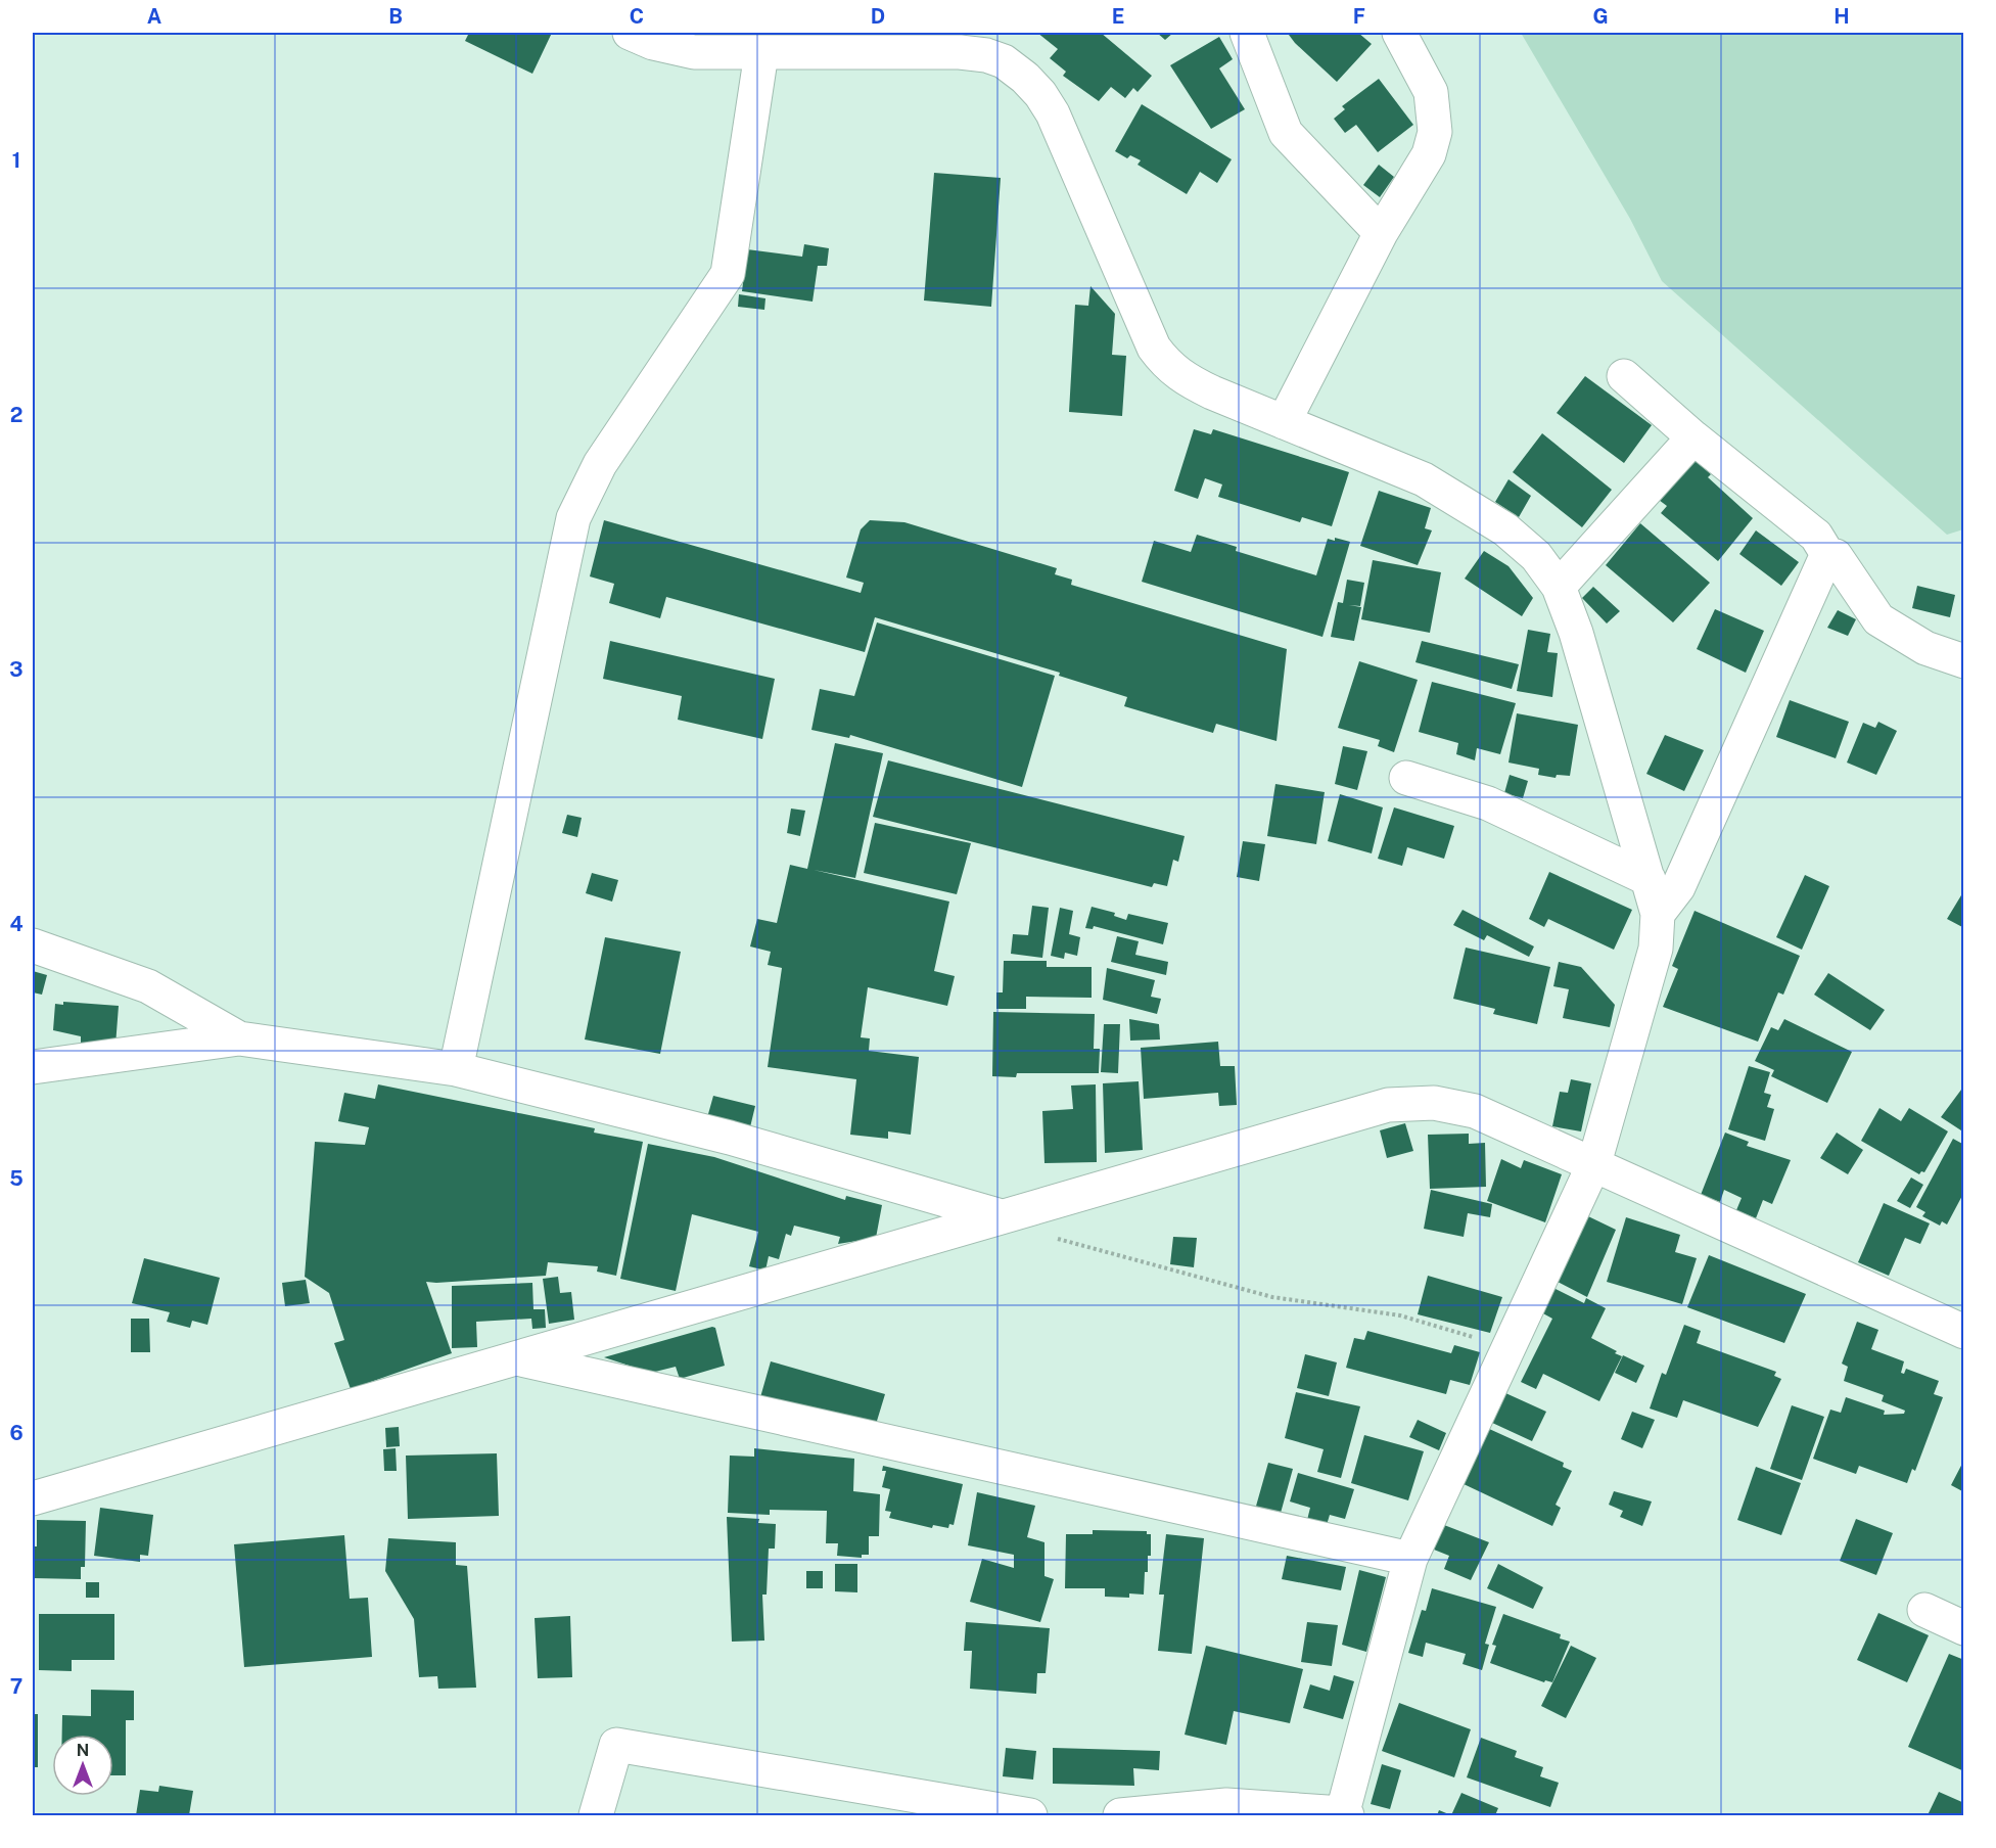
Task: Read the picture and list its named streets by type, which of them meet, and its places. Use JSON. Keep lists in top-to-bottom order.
{
  "north": "top",
  "grid": {
    "columns": [
      "A",
      "B",
      "C",
      "D",
      "E",
      "F",
      "G",
      "H"
    ],
    "rows": [
      "1",
      "2",
      "3",
      "4",
      "5",
      "6",
      "7"
    ]
  }
}
